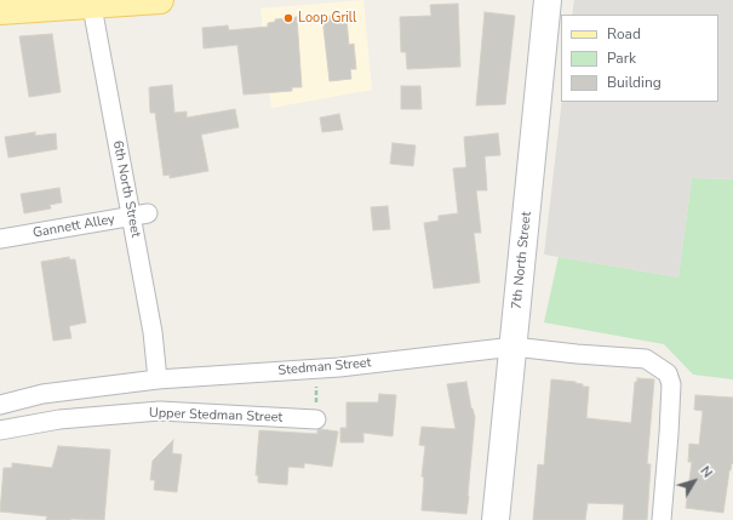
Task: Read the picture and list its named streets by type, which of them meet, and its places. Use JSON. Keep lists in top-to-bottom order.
{
  "streets": {
    "street": [
      "6th North Street",
      "Gannett Alley",
      "7th North Street",
      "Stedman Street",
      "Upper Stedman Street"
    ]
  },
  "crossings": [
    ["6th North Street", "Gannett Alley"],
    ["6th North Street", "Stedman Street"],
    ["7th North Street", "Stedman Street"]
  ],
  "places": ["Loop Grill"],
  "legend": ["Road", "Park", "Building"],
  "north": "top right"
}
